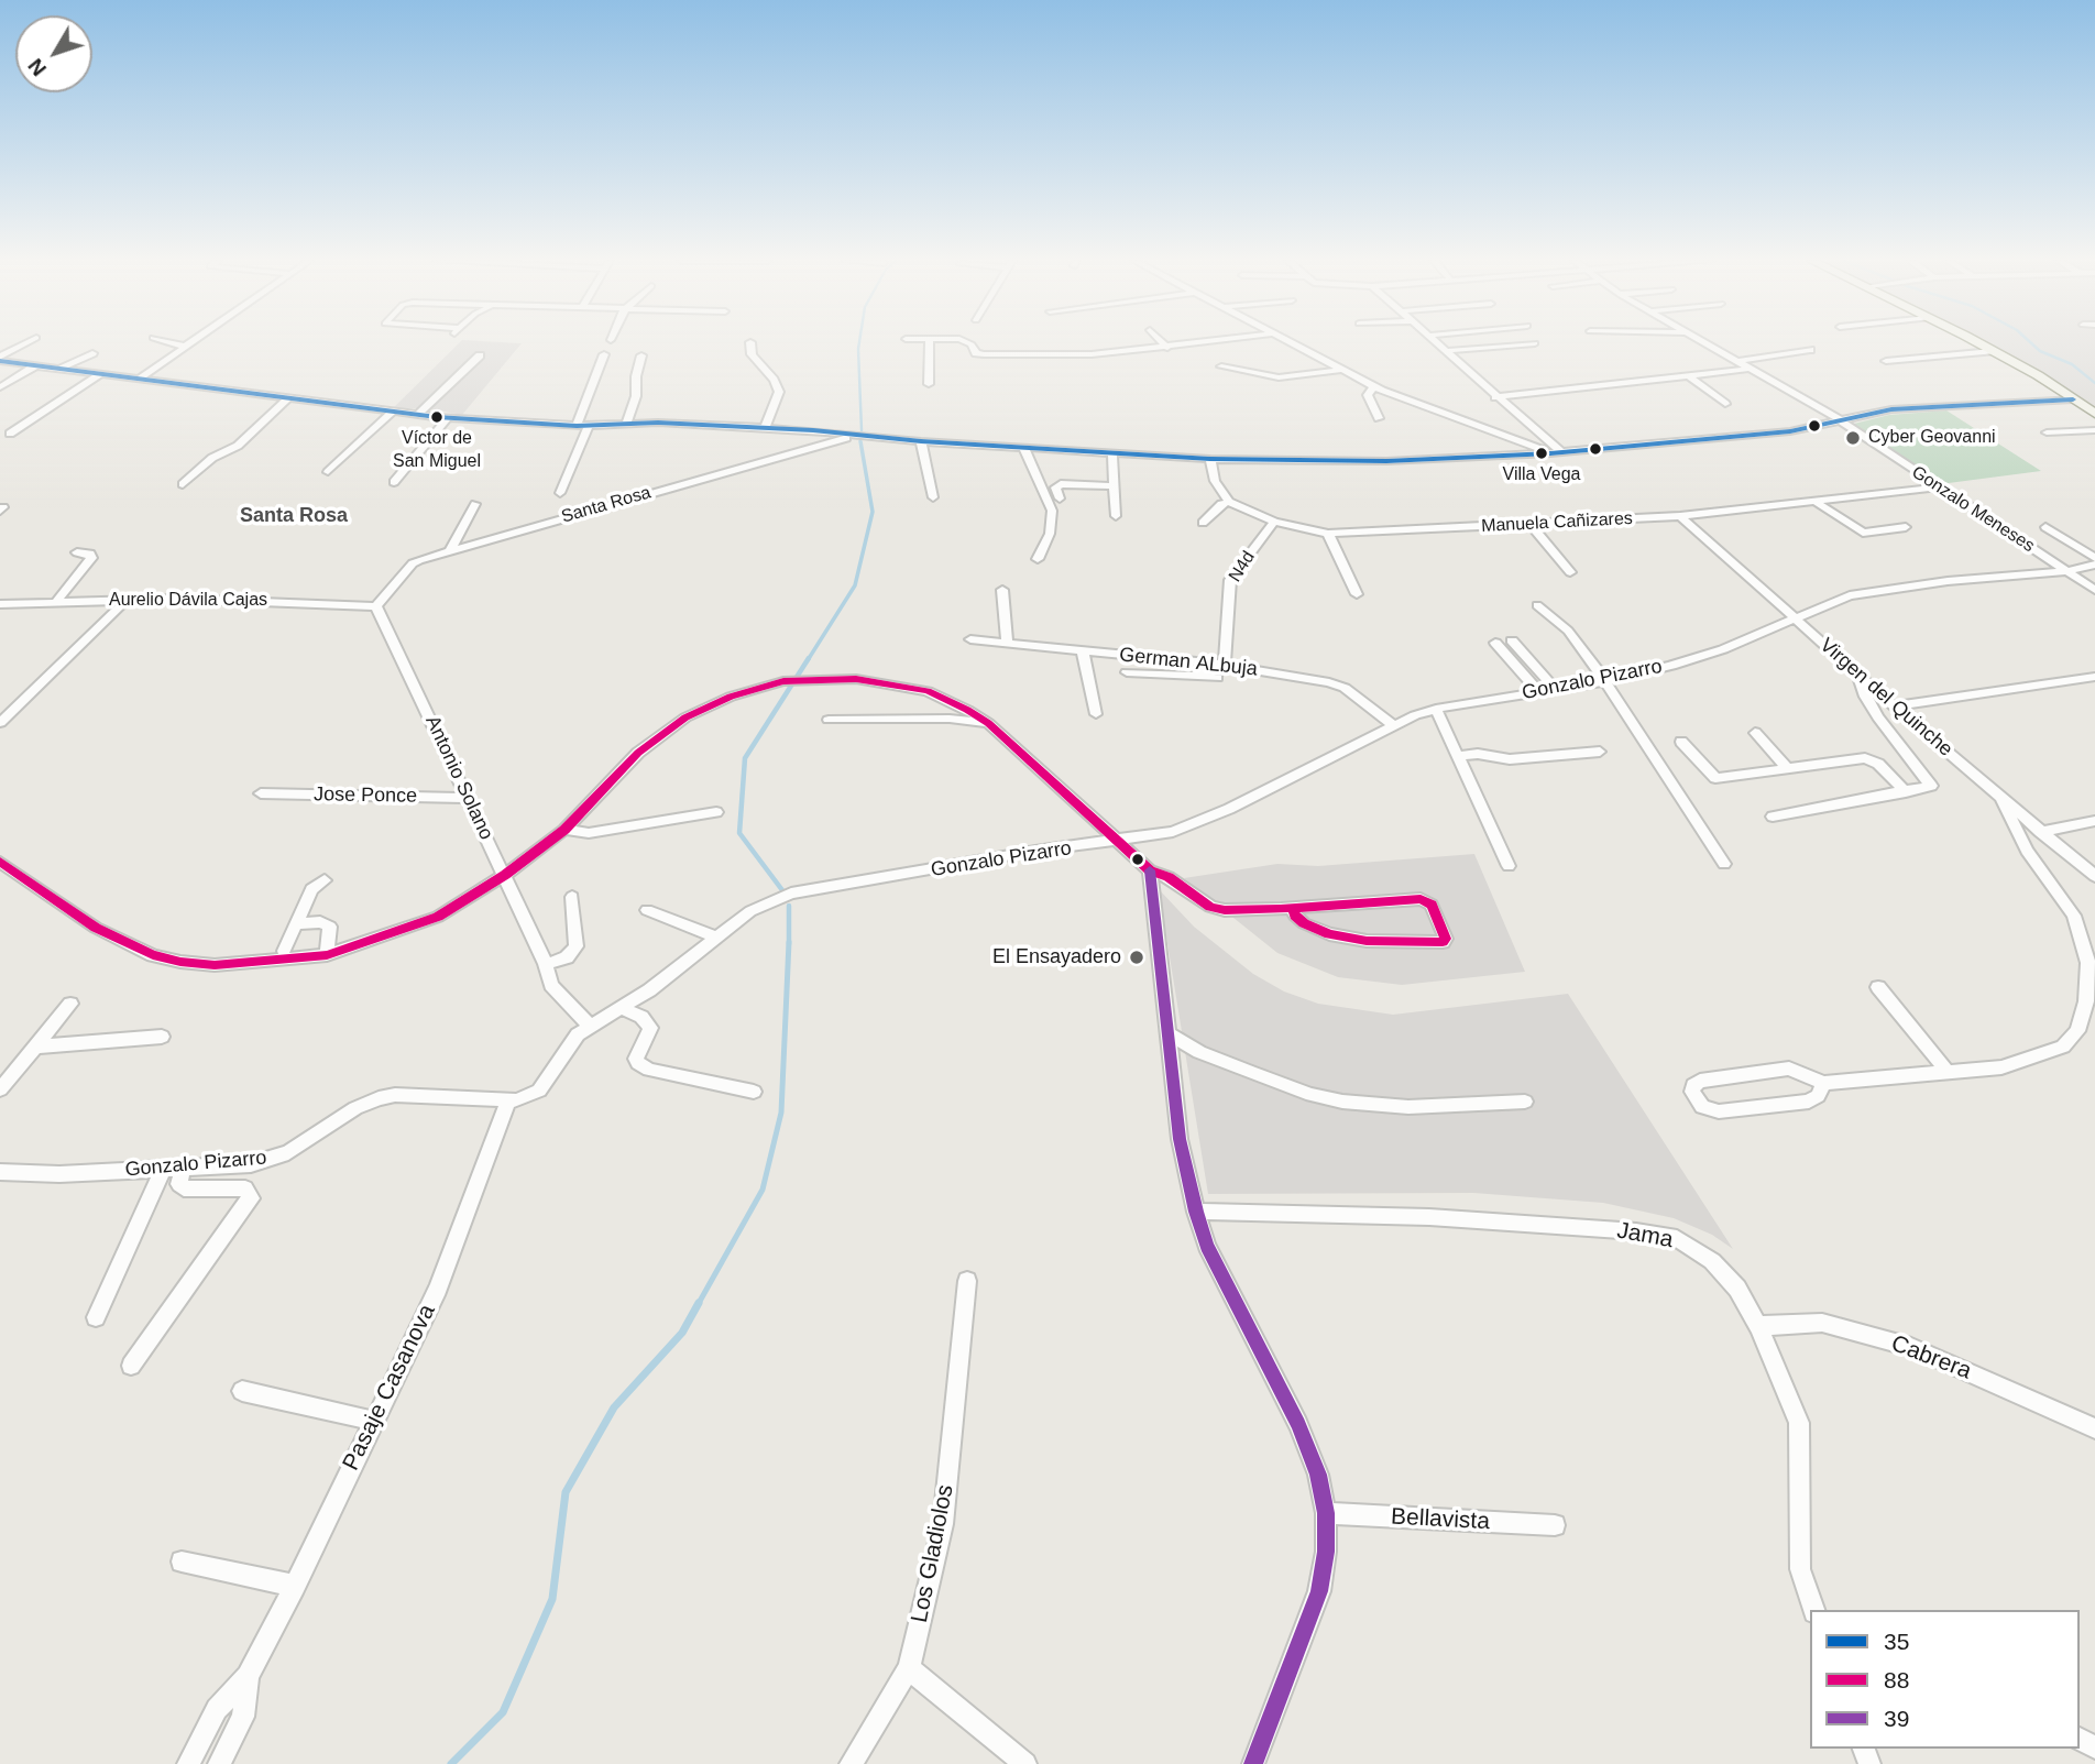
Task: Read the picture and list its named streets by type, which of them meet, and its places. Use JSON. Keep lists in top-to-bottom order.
{
  "streets": {
    "street": [
      "Santa Rosa",
      "Gonzalo Meneses",
      "Manuela Cañizares",
      "N4d",
      "Aurelio Dávila Cajas",
      "German ALbuja",
      "Gonzalo Pizarro",
      "Virgen del Quinche",
      "Antonio Solano",
      "Jose Ponce",
      "Jama",
      "Cabrera",
      "Pasaje Casanova",
      "Bellavista",
      "Los Gladiolos"
    ]
  },
  "crossings": [
    ["Santa Rosa", "Aurelio Dávila Cajas"],
    ["Santa Rosa", "Antonio Solano"],
    ["Gonzalo Meneses", "Manuela Cañizares"],
    ["Gonzalo Meneses", "Gonzalo Pizarro"],
    ["Manuela Cañizares", "N4d"],
    ["Manuela Cañizares", "Virgen del Quinche"],
    ["N4d", "German ALbuja"],
    ["Aurelio Dávila Cajas", "Antonio Solano"],
    ["German ALbuja", "Gonzalo Pizarro"],
    ["Gonzalo Pizarro", "Virgen del Quinche"],
    ["Gonzalo Pizarro", "Antonio Solano"],
    ["Gonzalo Pizarro", "Pasaje Casanova"],
    ["Antonio Solano", "Jose Ponce"],
    ["Jama", "Cabrera"]
  ],
  "districts": ["Santa Rosa"],
  "places": [
    "Víctor de San Miguel",
    "Cyber Geovanni",
    "Villa Vega",
    "El Ensayadero"
  ],
  "lines": ["transit line 35", "transit line 88", "transit line 39"],
  "legend": ["35", "88", "39"],
  "north": "bottom left"
}
